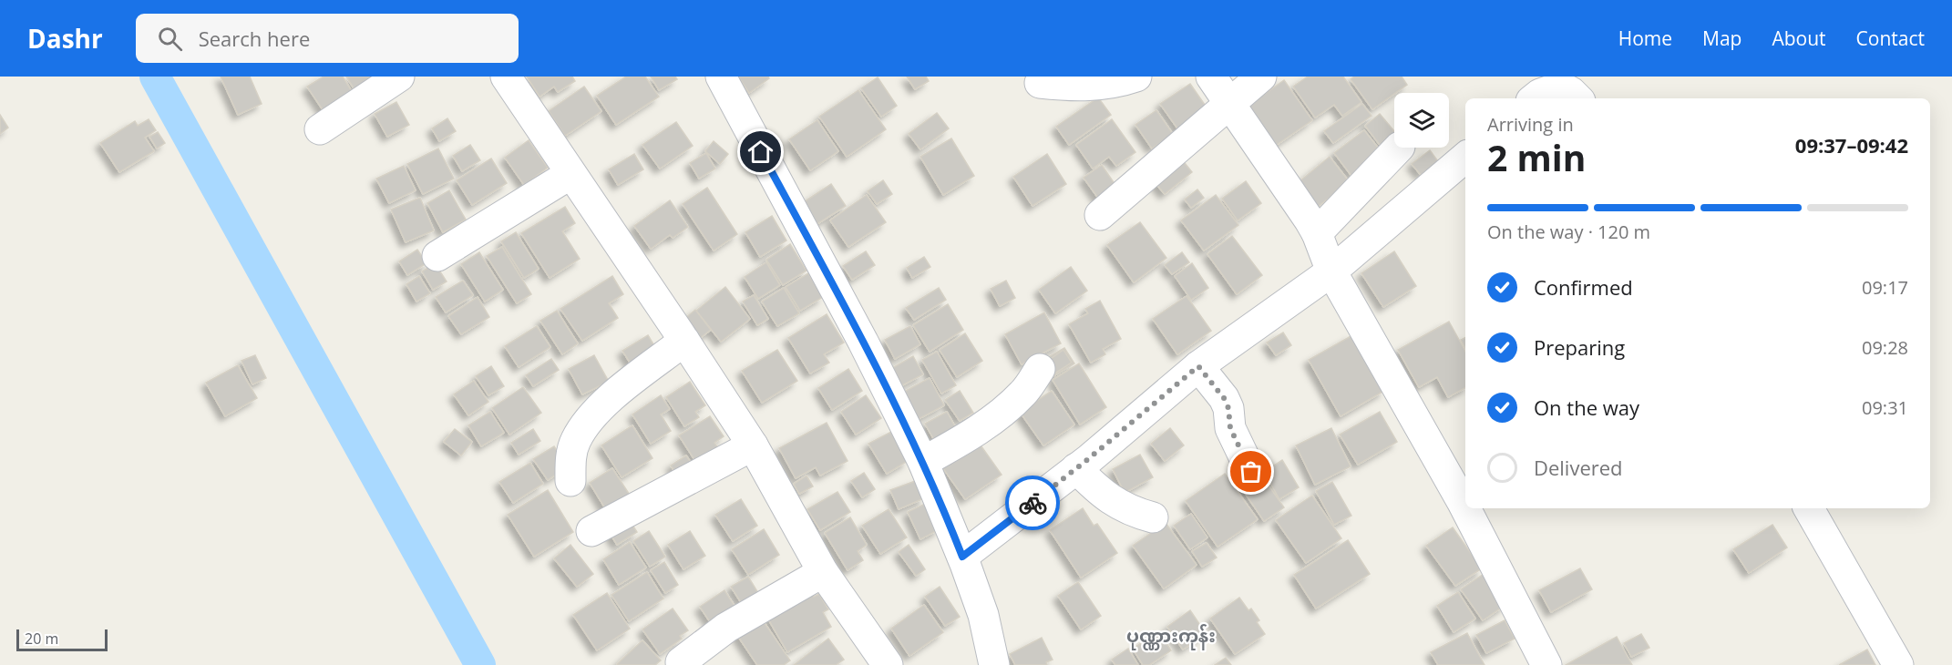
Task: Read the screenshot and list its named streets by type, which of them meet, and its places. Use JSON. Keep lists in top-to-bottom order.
{
  "districts": ["ပုဏ္ဏားကုန်း"],
  "scale_bar": "20 m",
  "page": {
    "header": "Dashr",
    "search": "Search here",
    "nav": [
      "Home",
      "Map",
      "About",
      "Contact"
    ],
    "heading": ["2 min", "Arriving in", "09:37–09:42"],
    "bar": "On the way · 120 m",
    "list": [
      ["Confirmed", "09:17"],
      ["Preparing", "09:28"],
      ["On the way", "09:31"],
      "Delivered"
    ],
    "scale": "20 m"
  }
}
